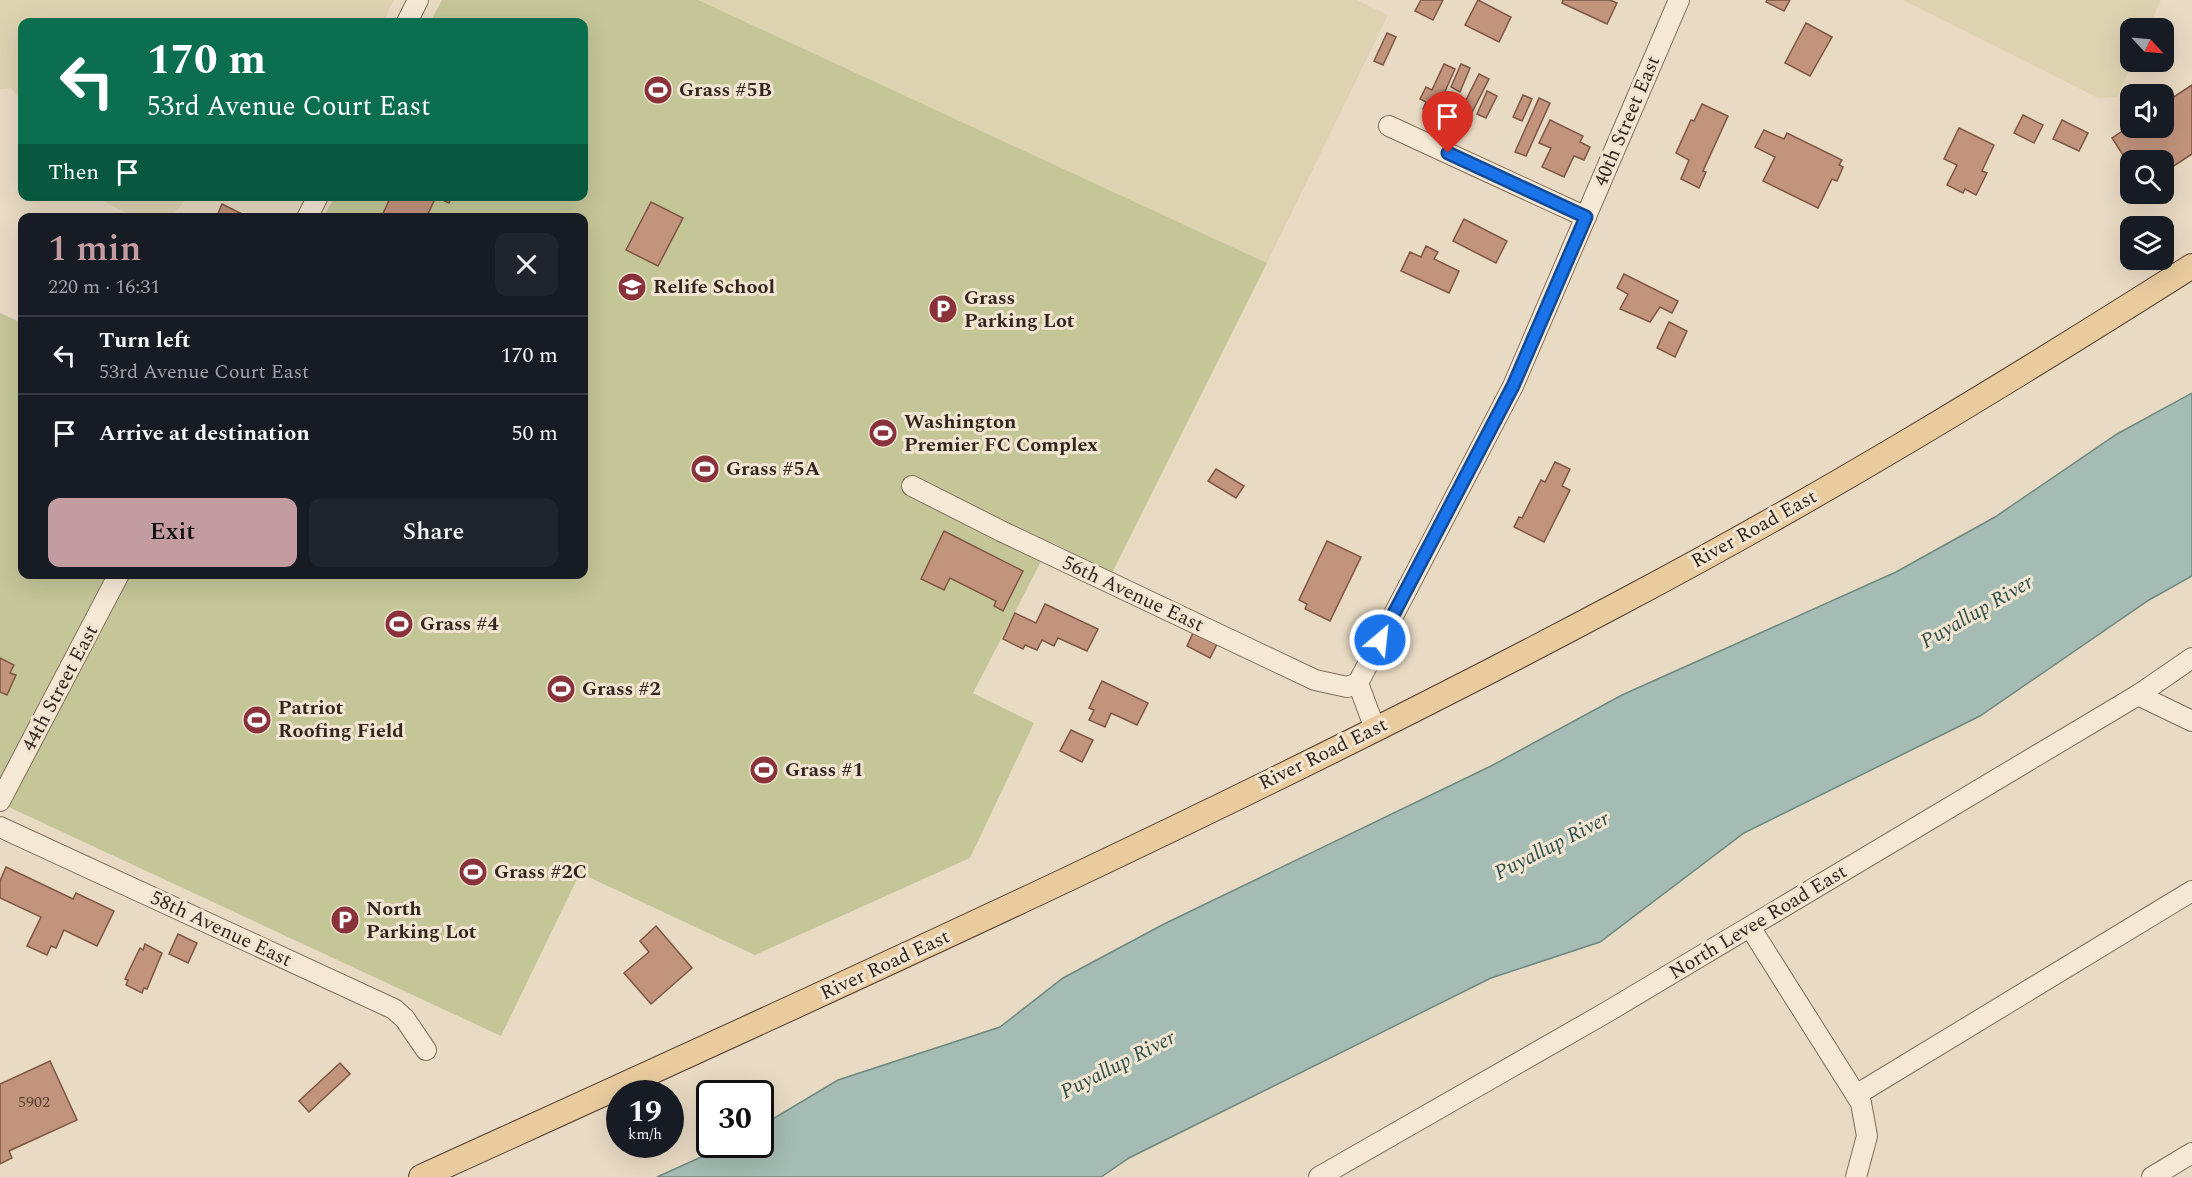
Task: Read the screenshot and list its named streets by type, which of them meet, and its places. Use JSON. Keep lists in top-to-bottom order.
{
  "streets": {
    "main road": ["River Road East"],
    "street": [
      "40th Street East",
      "56th Avenue East",
      "44th Street East",
      "North Levee Road East",
      "58th Avenue East"
    ]
  },
  "crossings": [
    ["40th Street East", "56th Avenue East"]
  ],
  "water": ["Puyallup River"],
  "places": {
    "sports": [
      "Grass #5B",
      "Washington Premier FC Complex",
      "Grass #5A",
      "Grass #4",
      "Grass #2",
      "Patriot Roofing Field",
      "Grass #1",
      "Grass #2C"
    ],
    "school or university": ["Relife School"],
    "parking": ["Grass Parking Lot", "North Parking Lot"]
  },
  "house_numbers": ["5902"],
  "north": "bottom right",
  "page": {
    "turn": ["170 m", "53rd Avenue Court East"],
    "then": "Then",
    "heading": ["1 min", "220 m · 16:31"],
    "list": [
      {
        "name": "Turn left",
        "note": "53rd Avenue Court East",
        "value": "170 m"
      },
      {
        "name": "Arrive at destination",
        "value": "50 m"
      }
    ],
    "buttons": ["Exit", "Share"],
    "speed": "19 km/h",
    "limit": "30"
  }
}
